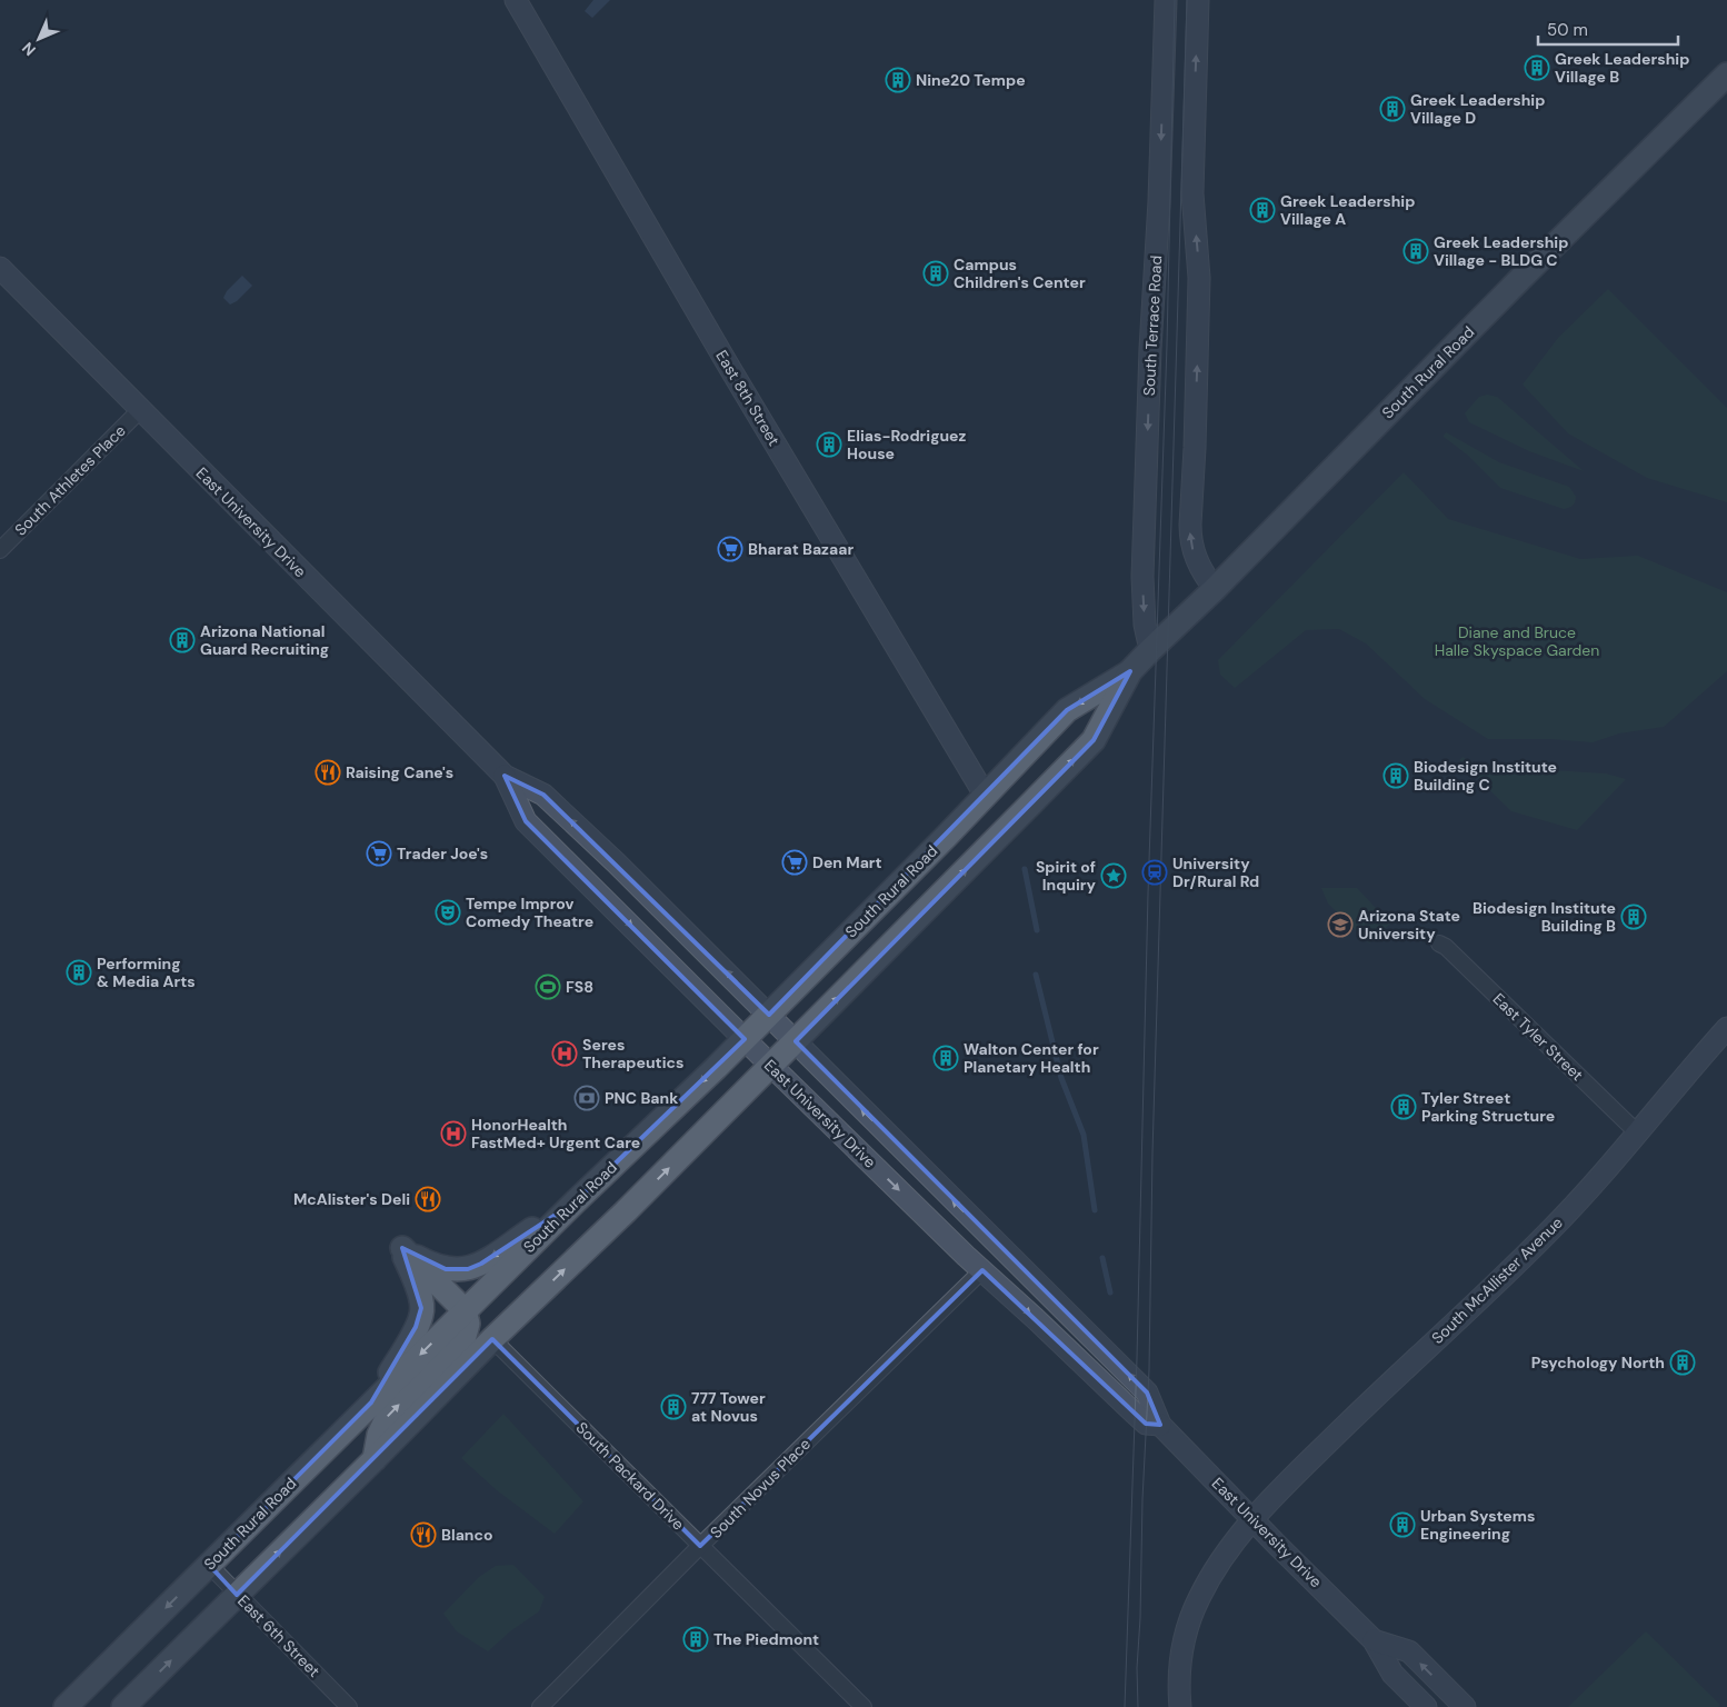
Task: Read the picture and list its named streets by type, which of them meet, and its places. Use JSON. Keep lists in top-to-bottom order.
{
  "streets": {
    "main road": [
      "South Terrace Road",
      "South Rural Road",
      "East 8th Street",
      "East University Drive",
      "South McAllister Avenue"
    ],
    "street": [
      "South Athletes Place",
      "East Tyler Street",
      "South Packard Drive",
      "South Novus Place",
      "East 6th Street"
    ]
  },
  "crossings": [
    ["South Terrace Road", "South Rural Road"],
    ["South Rural Road", "East 8th Street"],
    ["South Rural Road", "East University Drive"],
    ["South Rural Road", "South Packard Drive"],
    ["South Rural Road", "East 6th Street"],
    ["South Athletes Place", "East University Drive"],
    ["East University Drive", "South McAllister Avenue"],
    ["East University Drive", "South Novus Place"],
    ["East Tyler Street", "South McAllister Avenue"],
    ["South Packard Drive", "South Novus Place"]
  ],
  "parks": ["Diane and Bruce Halle Skyspace Garden"],
  "places": {
    "building": [
      "Greek Leadership Village B",
      "Nine20 Tempe",
      "Greek Leadership Village D",
      "Greek Leadership Village A",
      "Greek Leadership Village - BLDG C",
      "Campus Children's Center",
      "Elias-Rodriguez House",
      "Arizona National Guard Recruiting",
      "Biodesign Institute Building C",
      "Biodesign Institute Building B",
      "Performing & Media Arts",
      "Walton Center for Planetary Health",
      "Tyler Street Parking Structure",
      "Psychology North",
      "777 Tower at Novus",
      "Urban Systems Engineering",
      "The Piedmont"
    ],
    "supermarket": ["Bharat Bazaar", "Trader Joe's", "Den Mart"],
    "restaurant": ["Raising Cane's", "McAlister's Deli", "Blanco"],
    "station": ["University Dr/Rural Rd"],
    "place": ["Spirit of Inquiry"],
    "theatre": ["Tempe Improv Comedy Theatre"],
    "school or university": ["Arizona State University"],
    "sports": ["FS8"],
    "hospital": ["Seres Therapeutics", "HonorHealth FastMed+ Urgent Care"],
    "bank": ["PNC Bank"]
  },
  "scale_bar": "50 m",
  "north": "bottom left"
}
